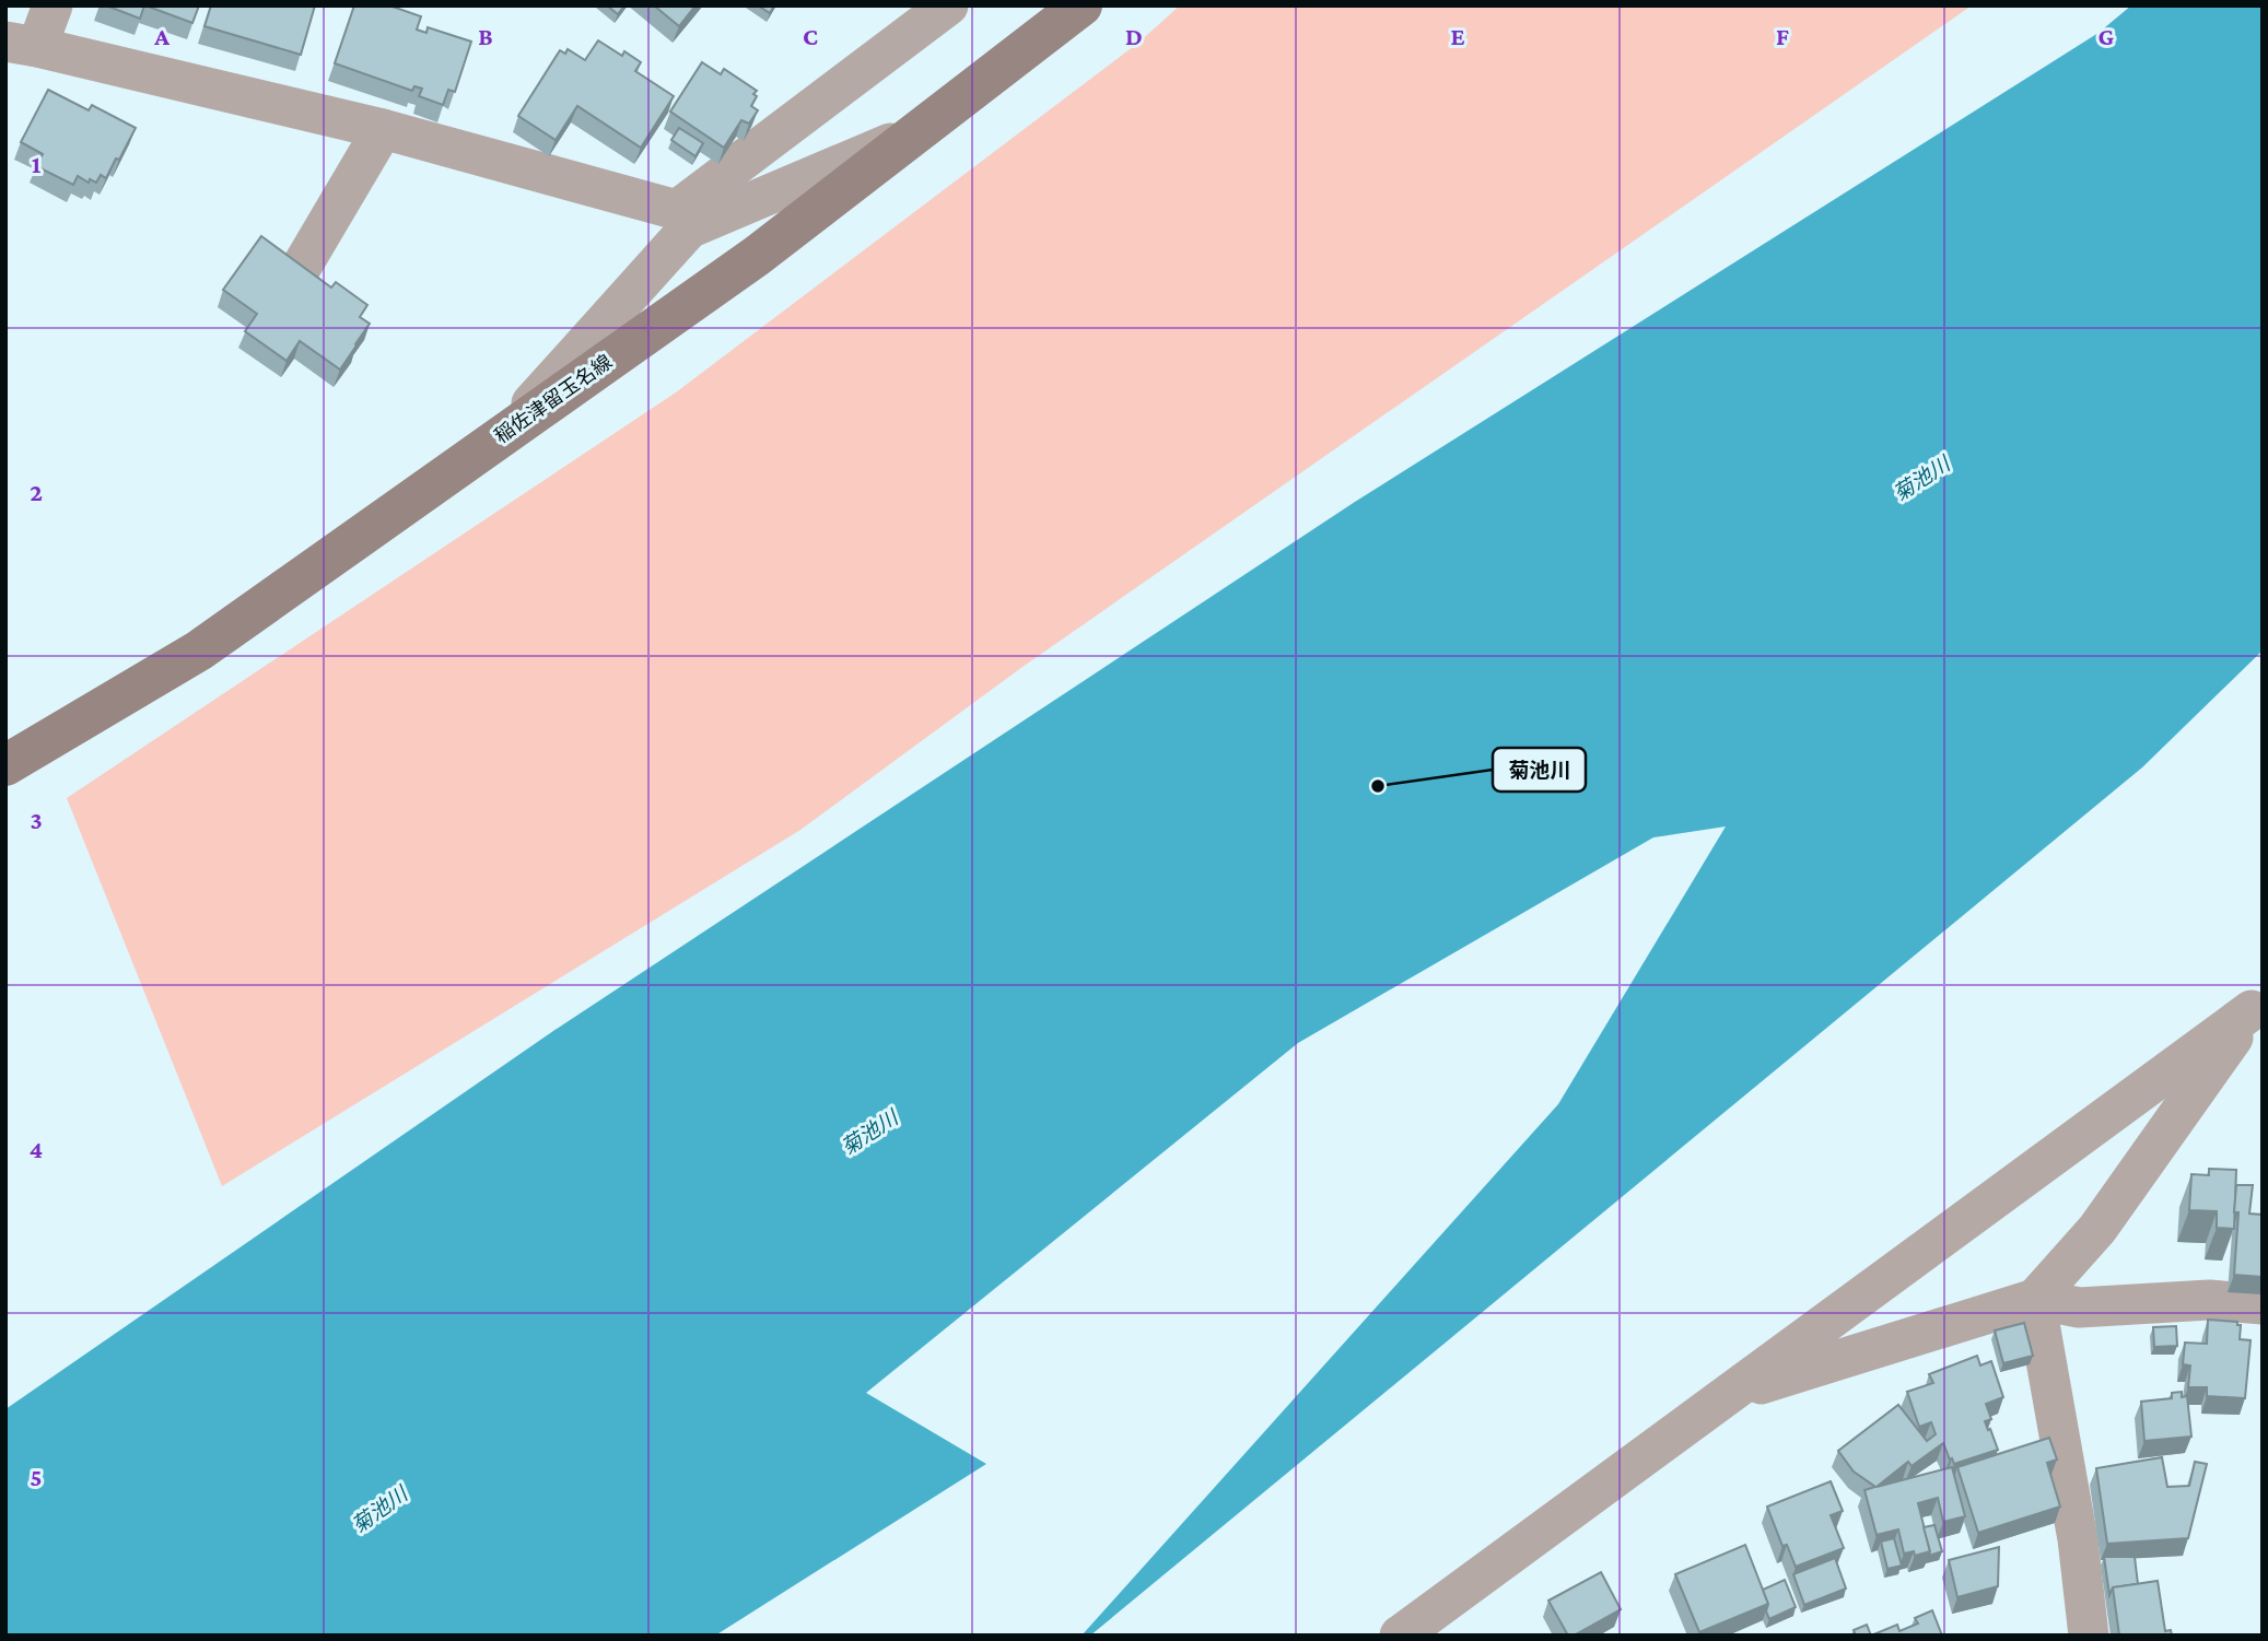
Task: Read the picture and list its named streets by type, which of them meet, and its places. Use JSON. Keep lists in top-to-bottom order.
{
  "streets": {
    "main road": ["稲佐津留玉名線"]
  },
  "water": ["菊池川"],
  "places": ["菊池川"],
  "grid": {
    "columns": [
      "A",
      "B",
      "C",
      "D",
      "E",
      "F",
      "G"
    ],
    "rows": [
      "1",
      "2",
      "3",
      "4",
      "5"
    ]
  }
}
